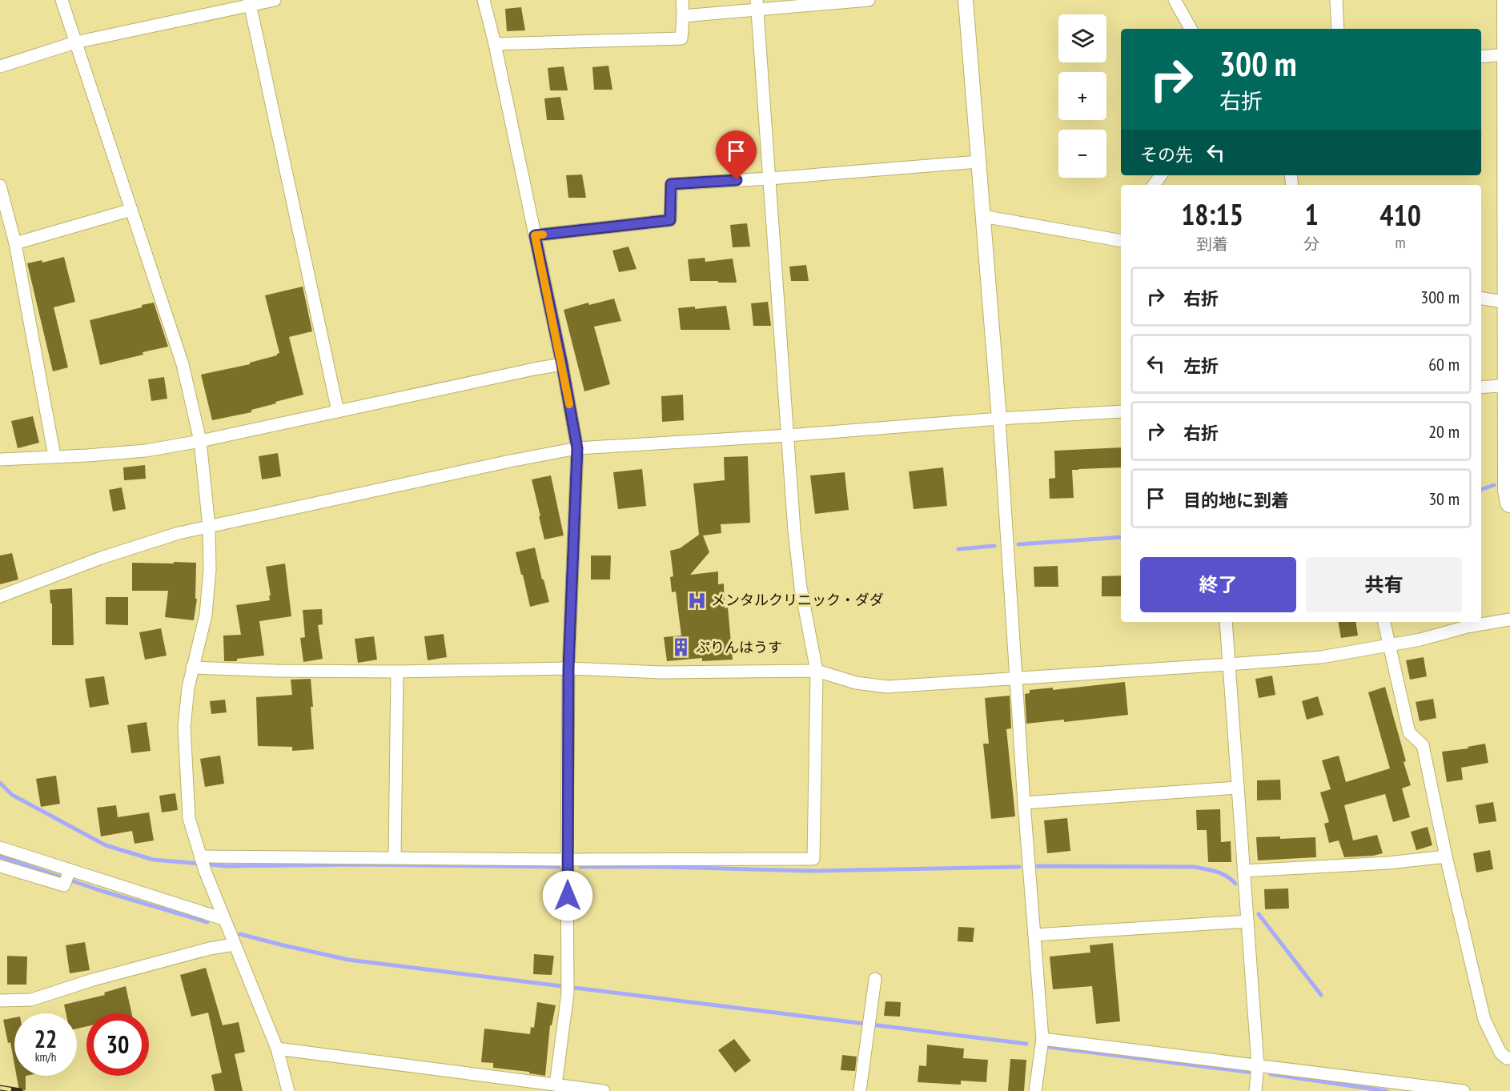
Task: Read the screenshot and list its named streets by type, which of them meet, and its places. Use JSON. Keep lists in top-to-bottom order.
{
  "places": {
    "hospital": ["メンタルクリニック・ダダ"],
    "building": ["ぷりんはうす"]
  },
  "page": {
    "map_buttons": ["+", "−"],
    "turn": ["300 m", "右折"],
    "then": "その先",
    "eta": [
      "18:15",
      "到着",
      "1",
      "分",
      "410",
      "m"
    ],
    "list": [
      {
        "name": "右折",
        "value": "300 m"
      },
      {
        "name": "左折",
        "value": "60 m"
      },
      {
        "name": "右折",
        "value": "20 m"
      },
      {
        "name": "目的地に到着",
        "value": "30 m"
      }
    ],
    "buttons": ["終了", "共有"],
    "speed": "22 km/h",
    "limit": "30"
  }
}
